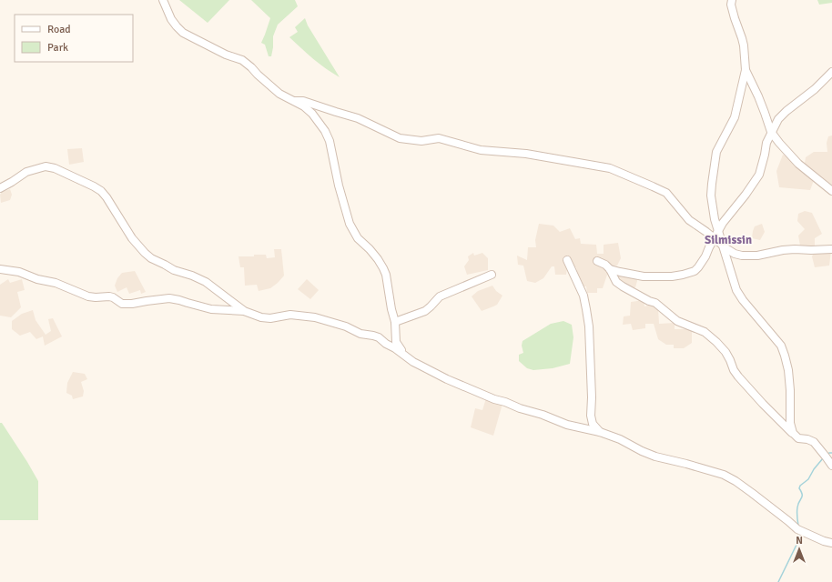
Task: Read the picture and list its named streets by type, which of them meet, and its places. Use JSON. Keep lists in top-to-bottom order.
{
  "districts": ["Silmissin"],
  "legend": ["Road", "Park"],
  "north": "top"
}
